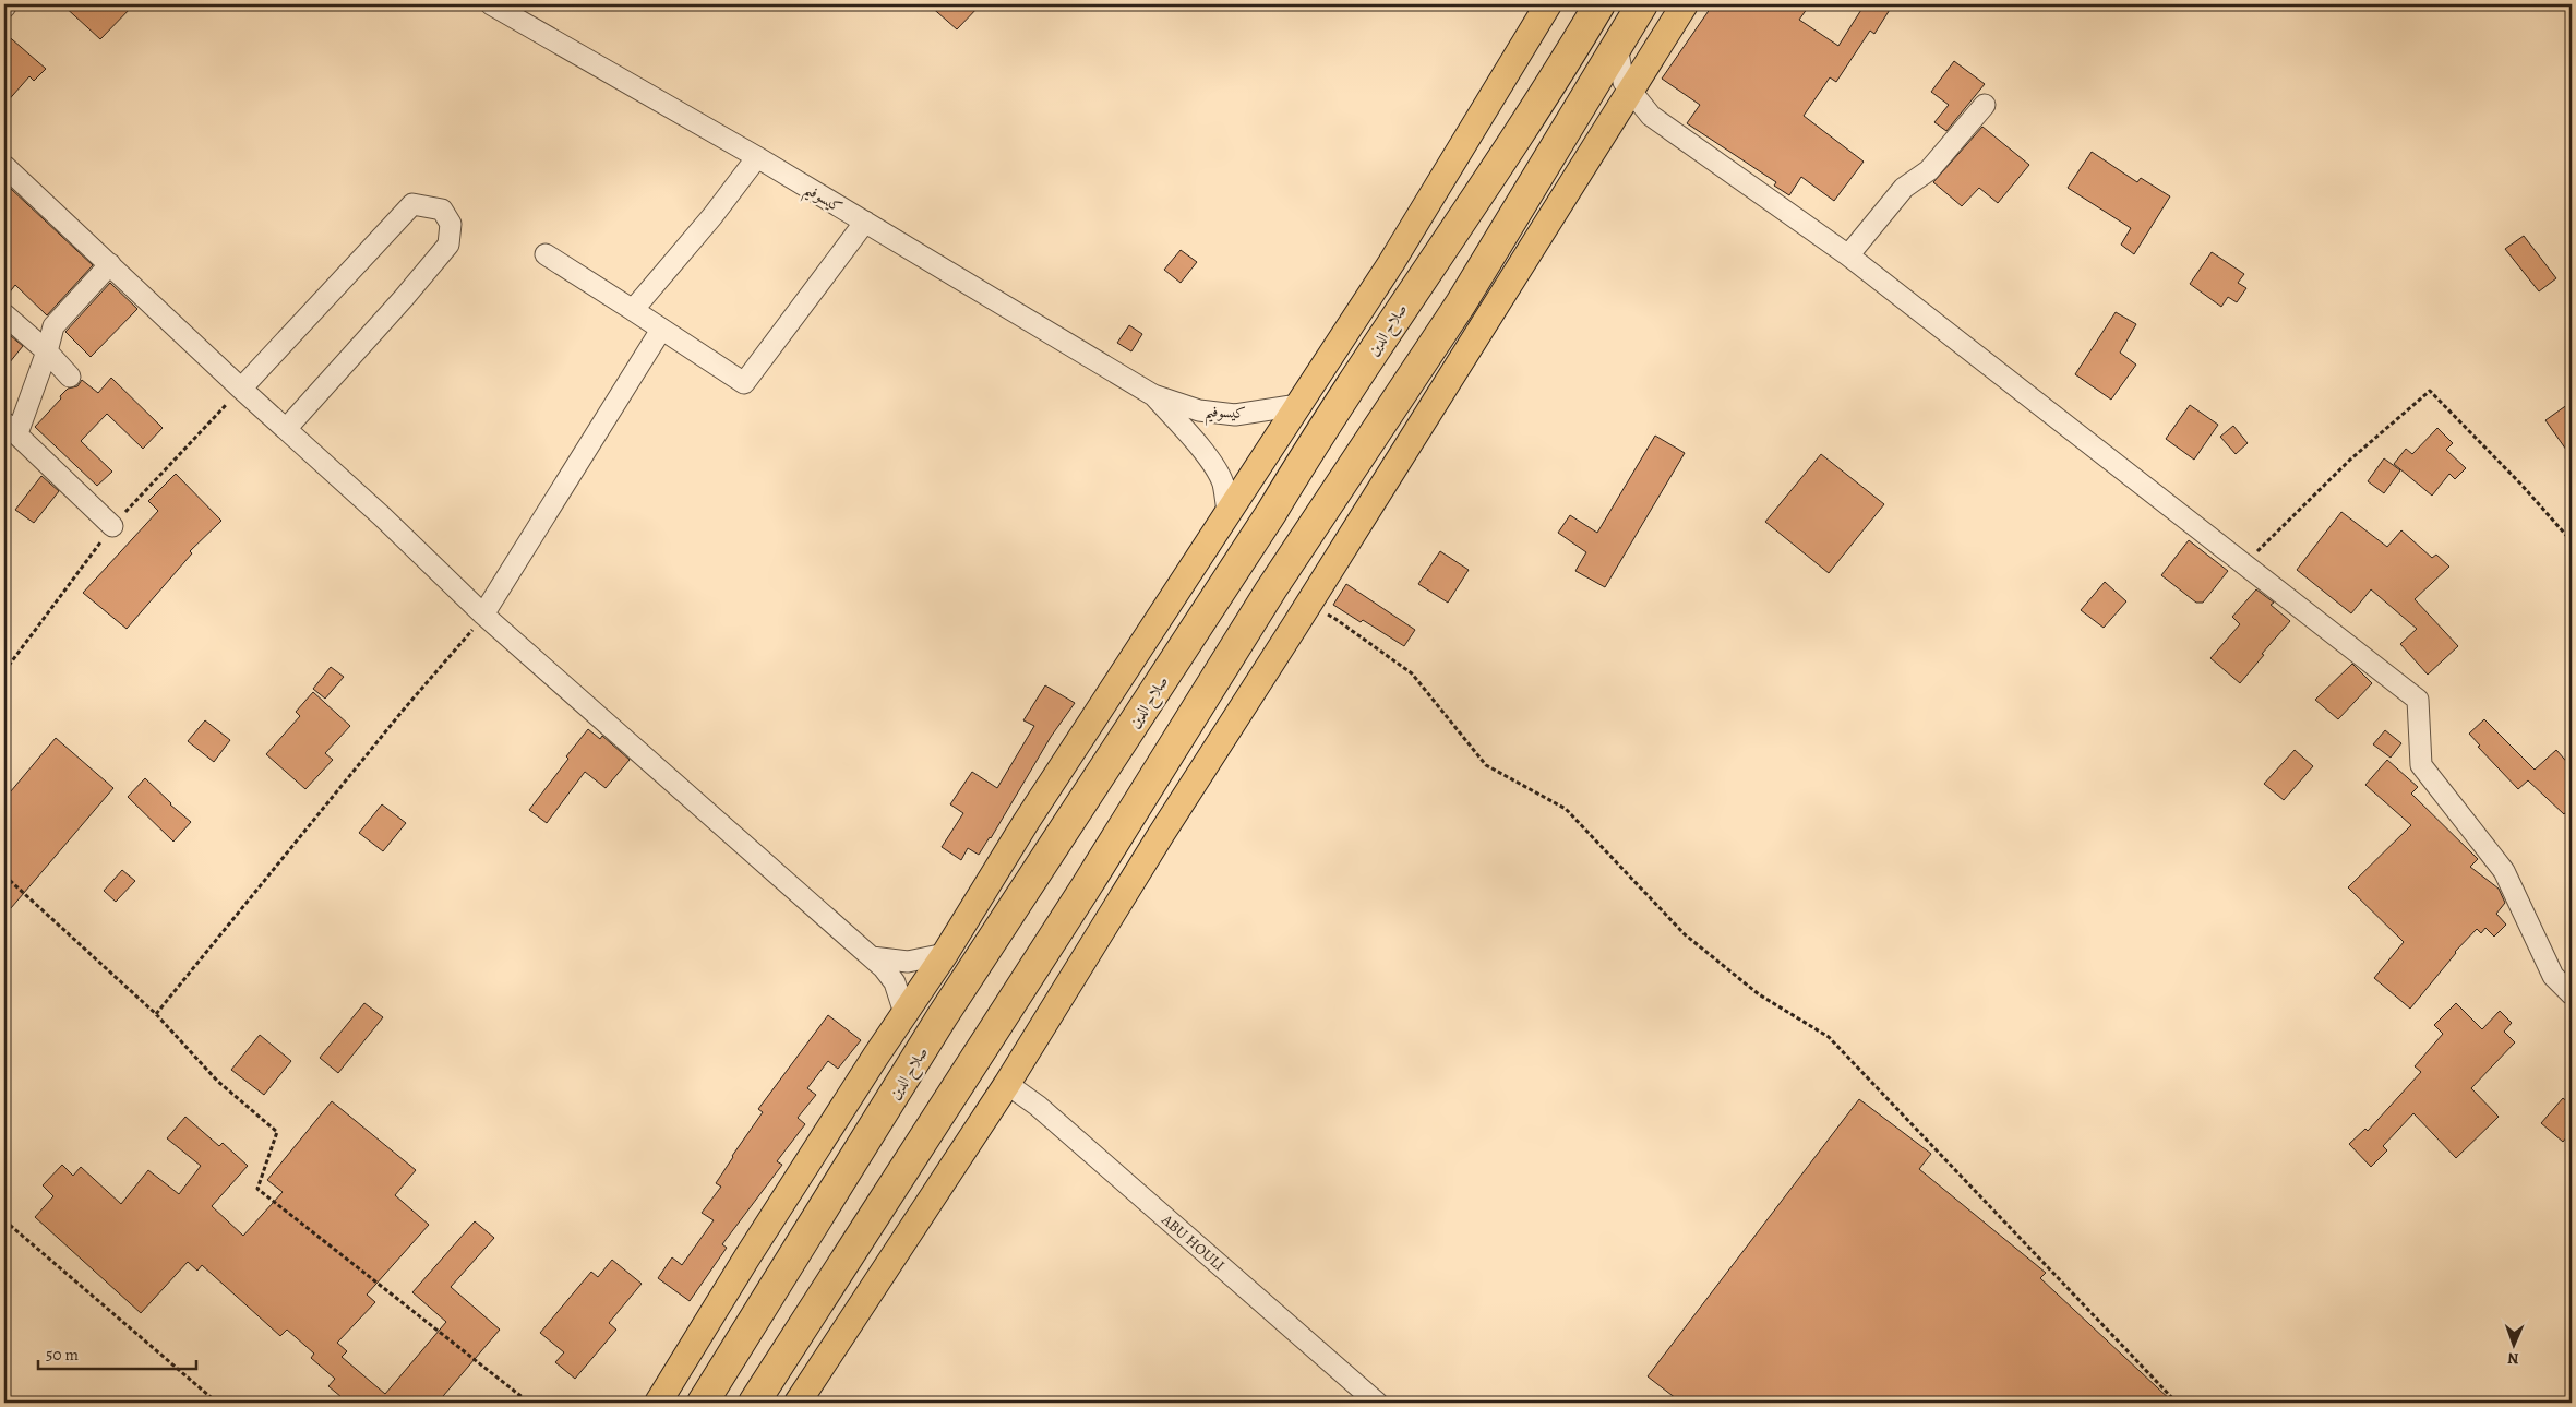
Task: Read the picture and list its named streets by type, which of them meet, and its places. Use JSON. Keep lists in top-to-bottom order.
{
  "streets": {
    "highway": ["صلاح الدين"],
    "street": ["كيسوفيم", "ABU HOULI"]
  },
  "scale_bar": "50 m",
  "north": "bottom"
}
